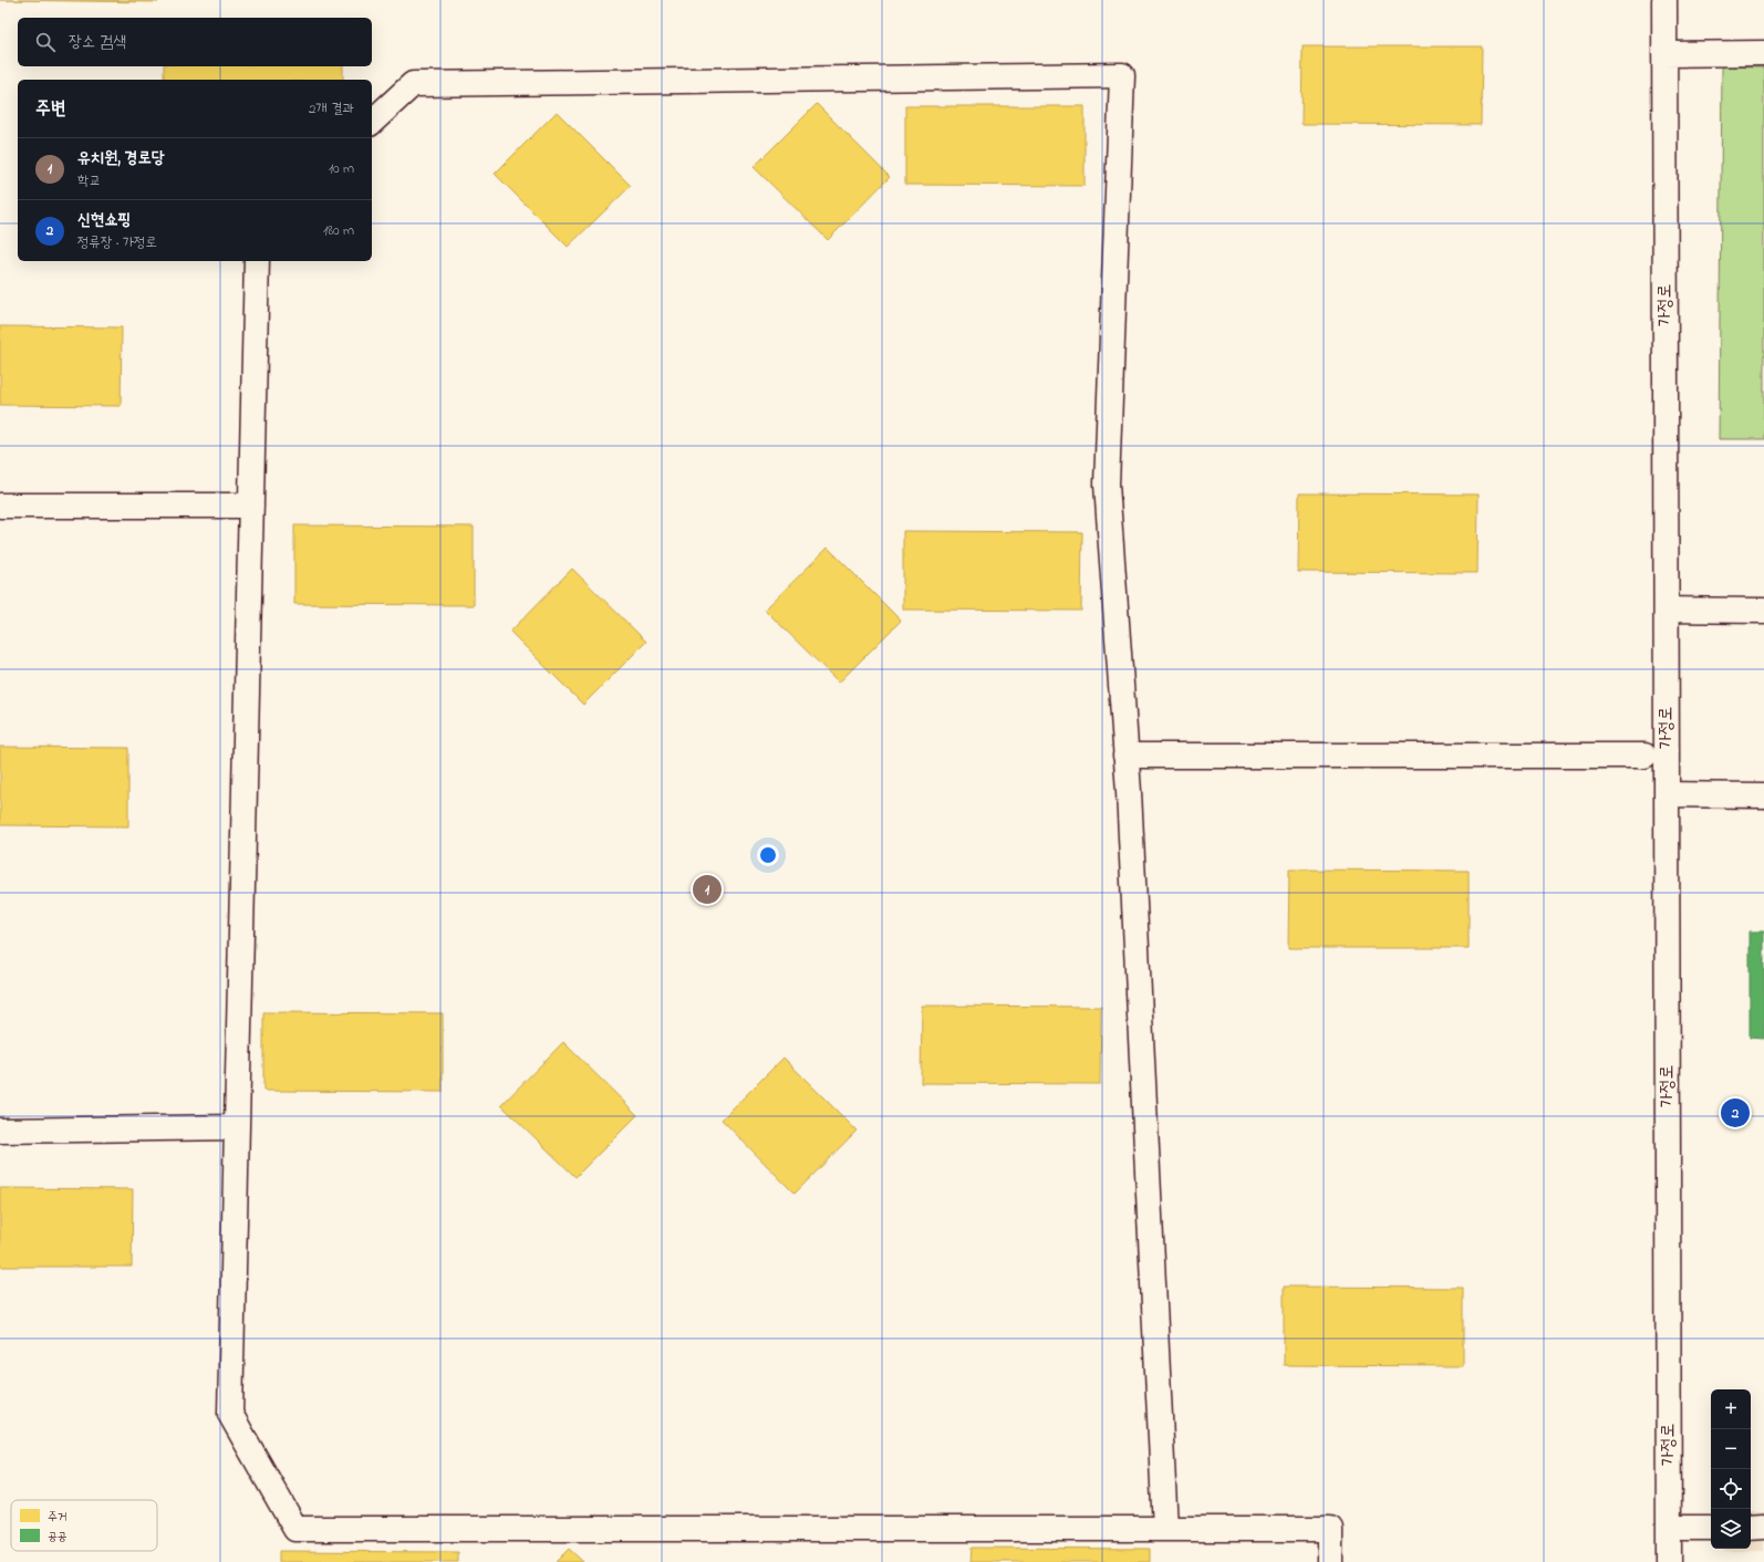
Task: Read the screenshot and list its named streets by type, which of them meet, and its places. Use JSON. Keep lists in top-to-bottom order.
{
  "streets": {
    "street": ["가정로"]
  },
  "legend": ["주거", "공공"],
  "page": {
    "search": "장소 검색",
    "heading": ["주변", "2개 결과"],
    "list": [
      {
        "mark": "1",
        "name": "유치원, 경로당",
        "note": "학교",
        "value": "10 m"
      },
      {
        "mark": "2",
        "name": "신현쇼핑",
        "note": "정류장 · 가정로",
        "value": "180 m"
      }
    ],
    "pins": ["1", "2"],
    "map_buttons": ["+", "−"]
  }
}
